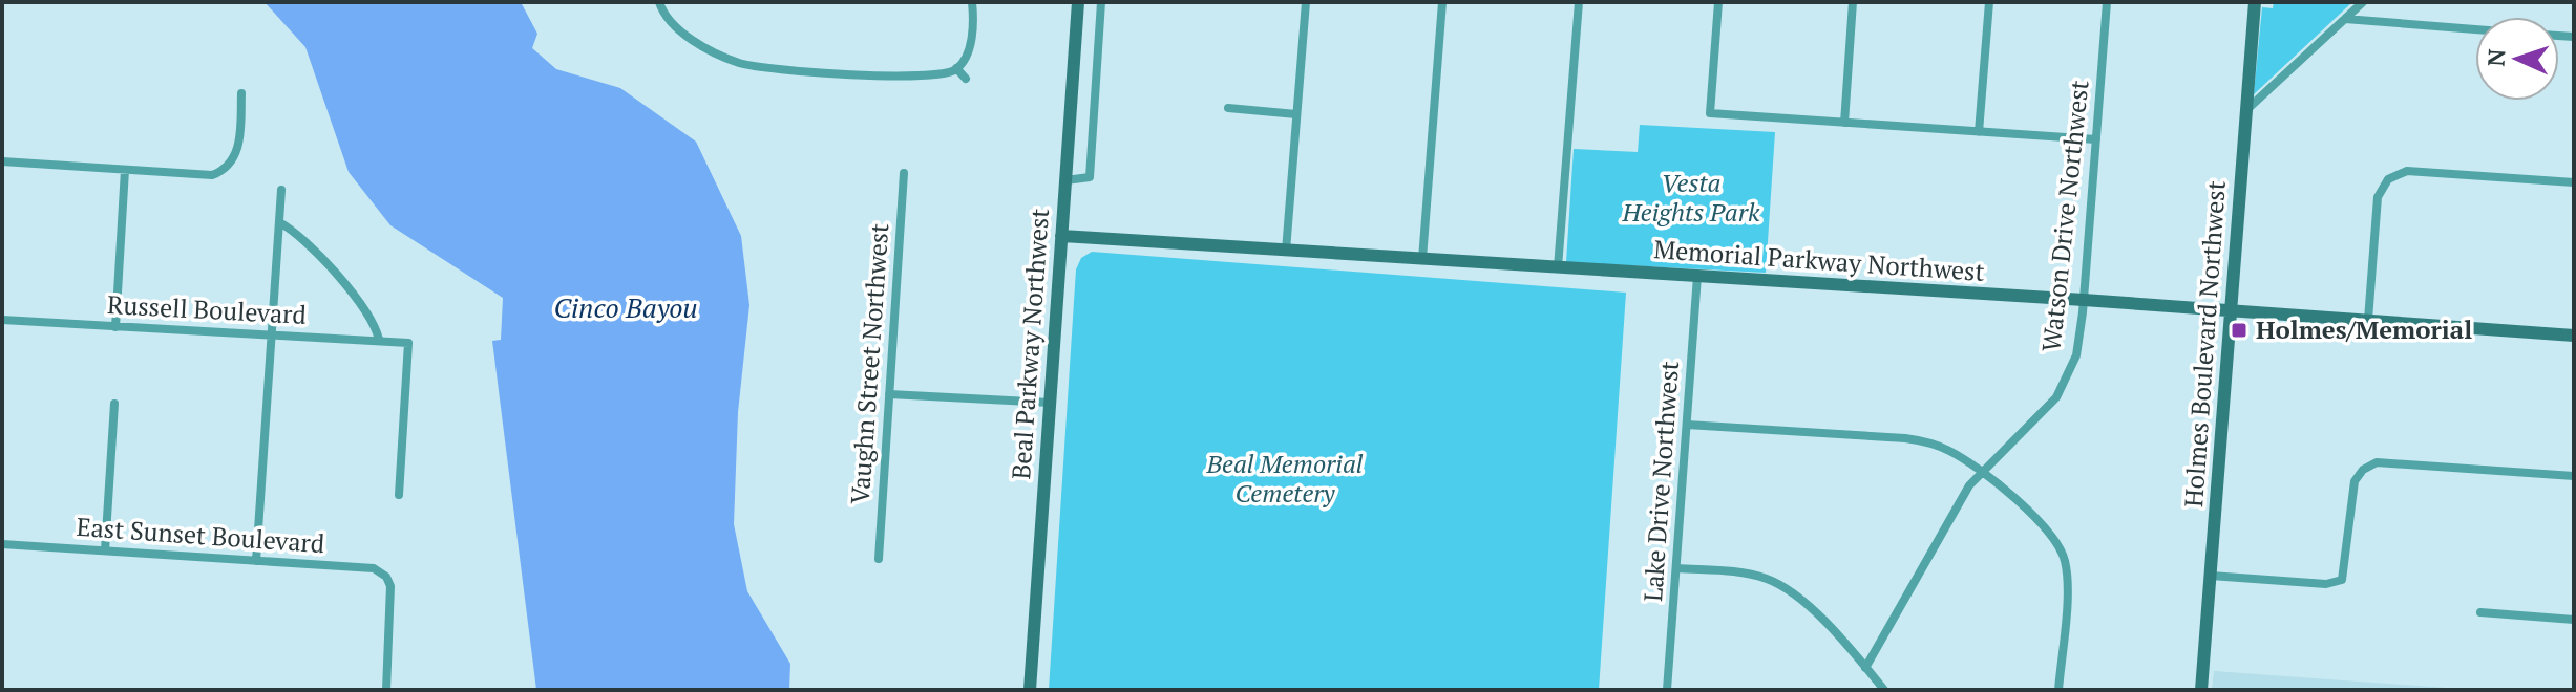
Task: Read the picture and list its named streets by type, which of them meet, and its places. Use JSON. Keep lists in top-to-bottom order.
{
  "streets": {
    "street": [
      "Watson Drive Northwest",
      "Memorial Parkway Northwest",
      "Russell Boulevard",
      "Beal Parkway Northwest",
      "Holmes Boulevard Northwest",
      "Vaughn Street Northwest",
      "Lake Drive Northwest",
      "East Sunset Boulevard"
    ]
  },
  "crossings": [
    ["Watson Drive Northwest", "Memorial Parkway Northwest"],
    ["Memorial Parkway Northwest", "Beal Parkway Northwest"],
    ["Memorial Parkway Northwest", "Holmes Boulevard Northwest"],
    ["Memorial Parkway Northwest", "Lake Drive Northwest"]
  ],
  "water": ["Cinco Bayou"],
  "parks": ["Vesta Heights Park", "Beal Memorial Cemetery"],
  "places": {
    "transit": ["Holmes/Memorial"]
  },
  "north": "left"
}
